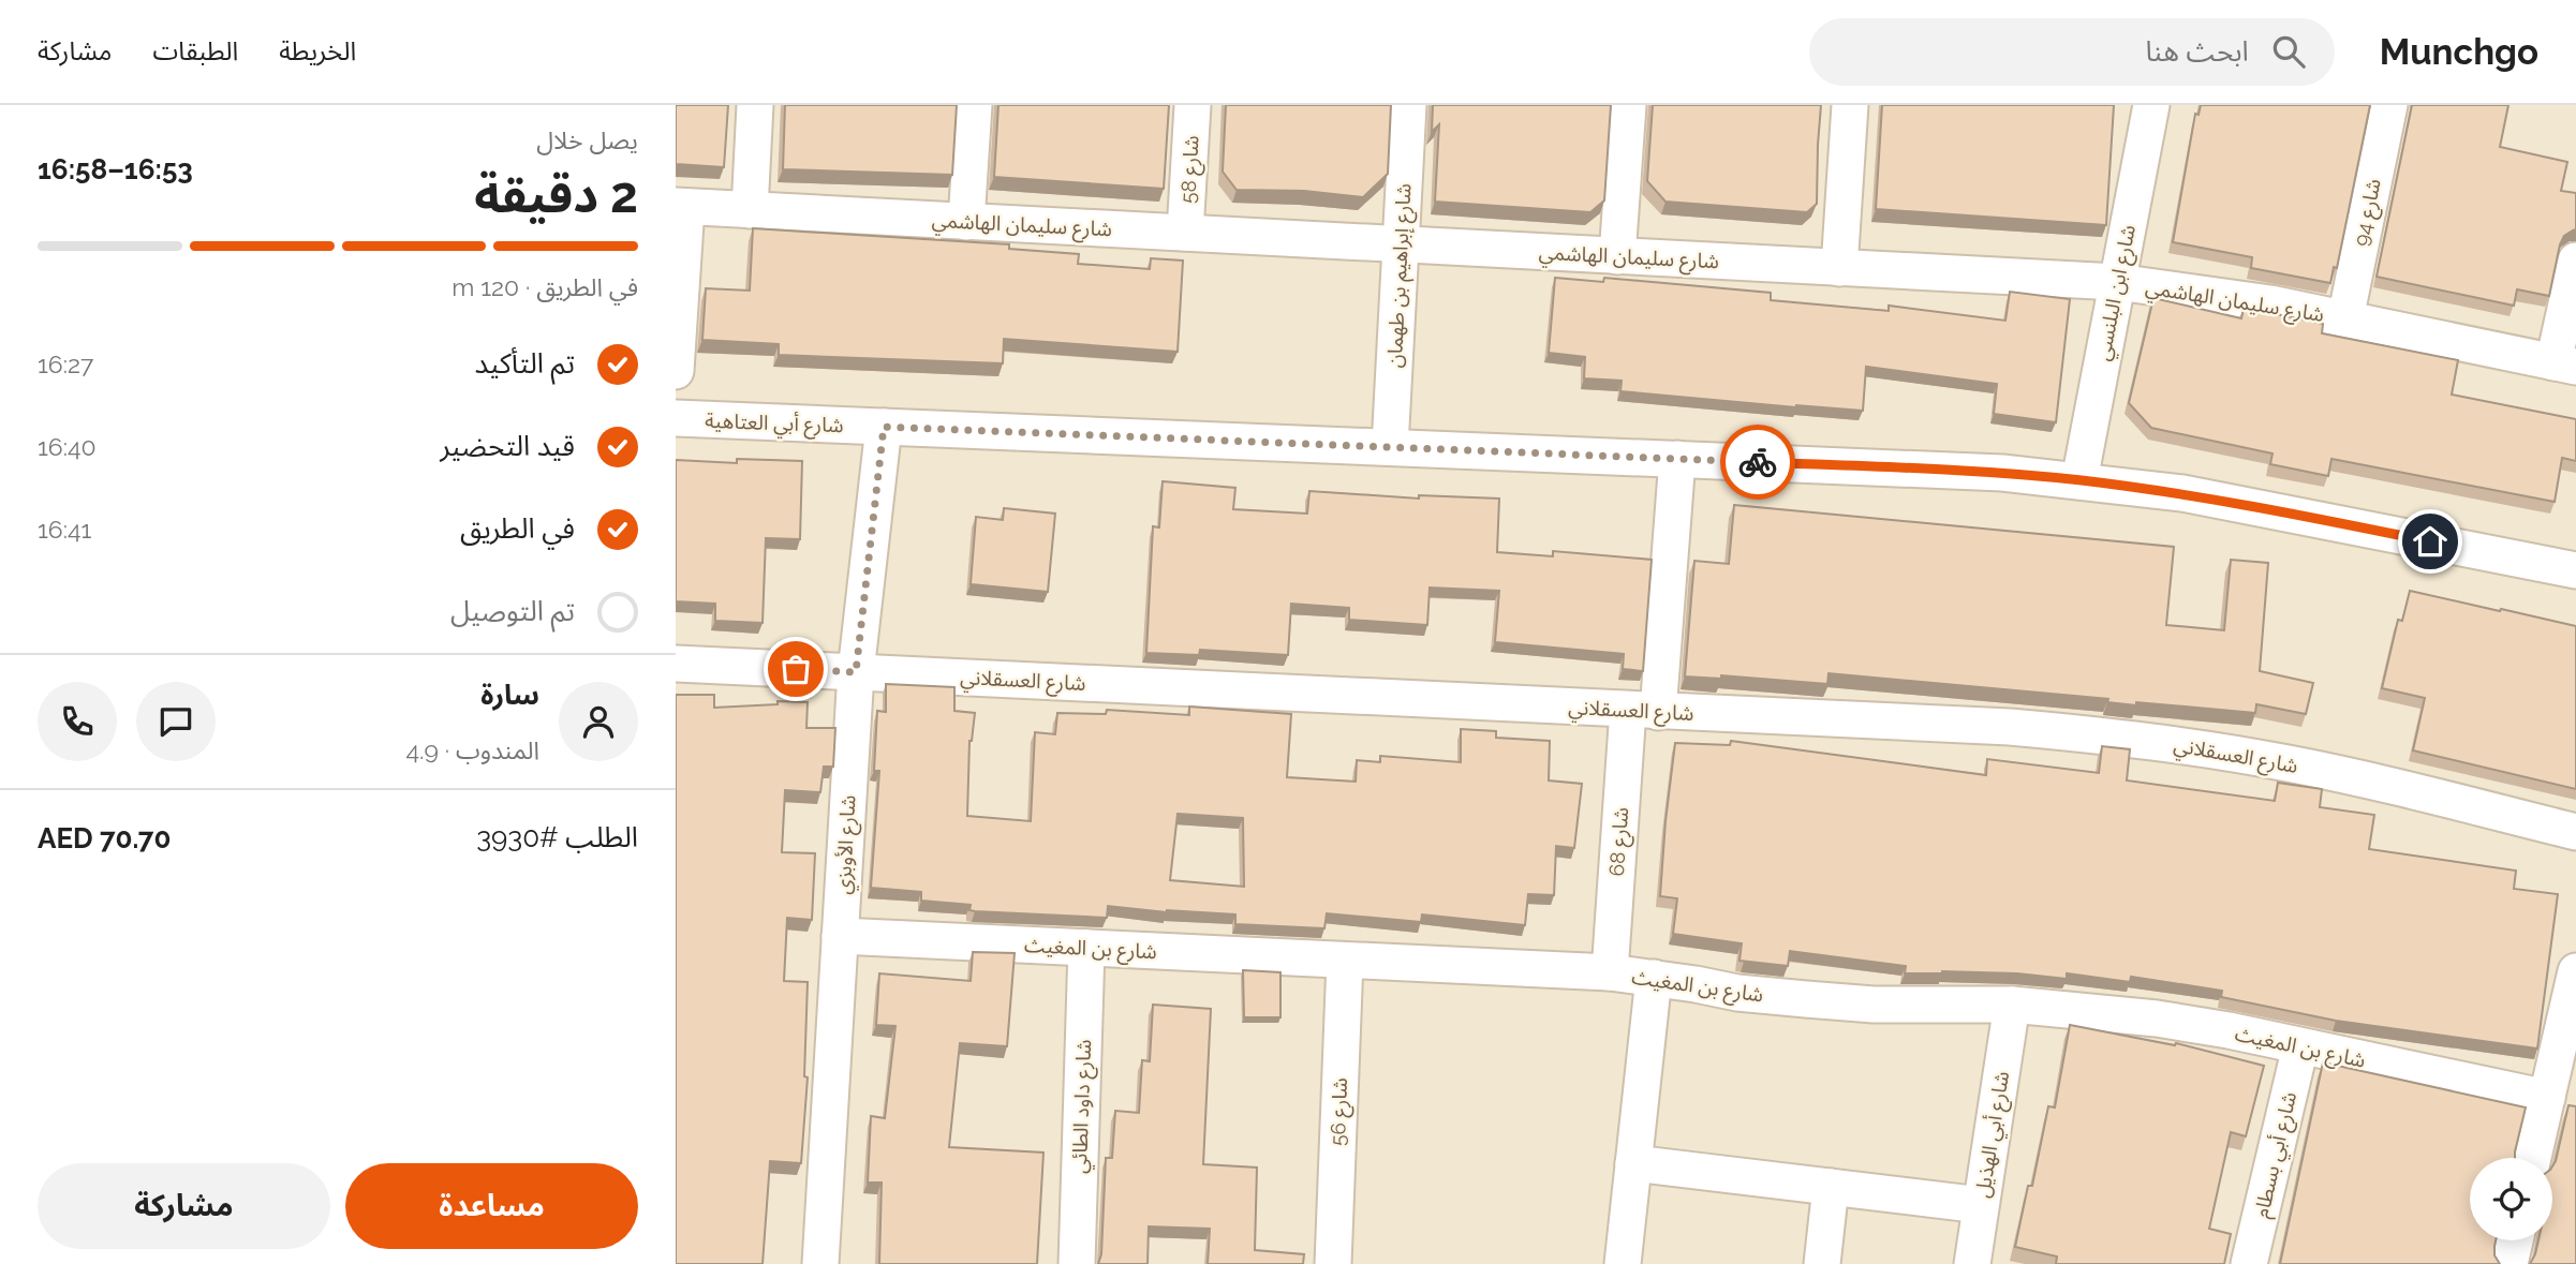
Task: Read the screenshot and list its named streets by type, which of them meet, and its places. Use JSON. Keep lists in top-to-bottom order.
{
  "streets": {
    "street": [
      "شارع 58",
      "شارع 94",
      "شارع سليمان الهاشمي",
      "شارع إبراهيم بن طهمان",
      "شارع ابن البلنسي",
      "شارع أبي العتاهية",
      "شارع العسقلاني",
      "شارع 68",
      "شارع الأوبزي",
      "شارع بن المغيث",
      "شارع داود الطائي",
      "شارع 56",
      "شارع أبي الهذيل",
      "شارع أبي بسطام"
    ]
  },
  "crossings": [
    ["شارع 58", "شارع سليمان الهاشمي"],
    ["شارع 94", "شارع سليمان الهاشمي"],
    ["شارع سليمان الهاشمي", "شارع إبراهيم بن طهمان"],
    ["شارع سليمان الهاشمي", "شارع ابن البلنسي"],
    ["شارع إبراهيم بن طهمان", "شارع أبي العتاهية"],
    ["شارع ابن البلنسي", "شارع أبي العتاهية"],
    ["شارع أبي العتاهية", "شارع 68"],
    ["شارع أبي العتاهية", "شارع الأوبزي"],
    ["شارع العسقلاني", "شارع 68"],
    ["شارع العسقلاني", "شارع الأوبزي"],
    ["شارع 68", "شارع بن المغيث"],
    ["شارع الأوبزي", "شارع بن المغيث"],
    ["شارع بن المغيث", "شارع داود الطائي"],
    ["شارع بن المغيث", "شارع 56"],
    ["شارع بن المغيث", "شارع أبي الهذيل"],
    ["شارع بن المغيث", "شارع أبي بسطام"]
  ],
  "page": {
    "header": "Munchgo",
    "search": "ابحث هنا",
    "nav": ["الخريطة", "الطبقات", "مشاركة"],
    "heading": ["2 دقيقة", "يصل خلال", "16:53–16:58"],
    "panel": [
      "سارة",
      "المندوب · 4.9",
      "الطلب #3930",
      "AED 70.70"
    ],
    "bar": "في الطريق · 120 m",
    "list": [
      ["تم التأكيد", "16:27"],
      ["قيد التحضير", "16:40"],
      ["في الطريق", "16:41"],
      "تم التوصيل"
    ],
    "buttons": ["مساعدة", "مشاركة"]
  }
}
